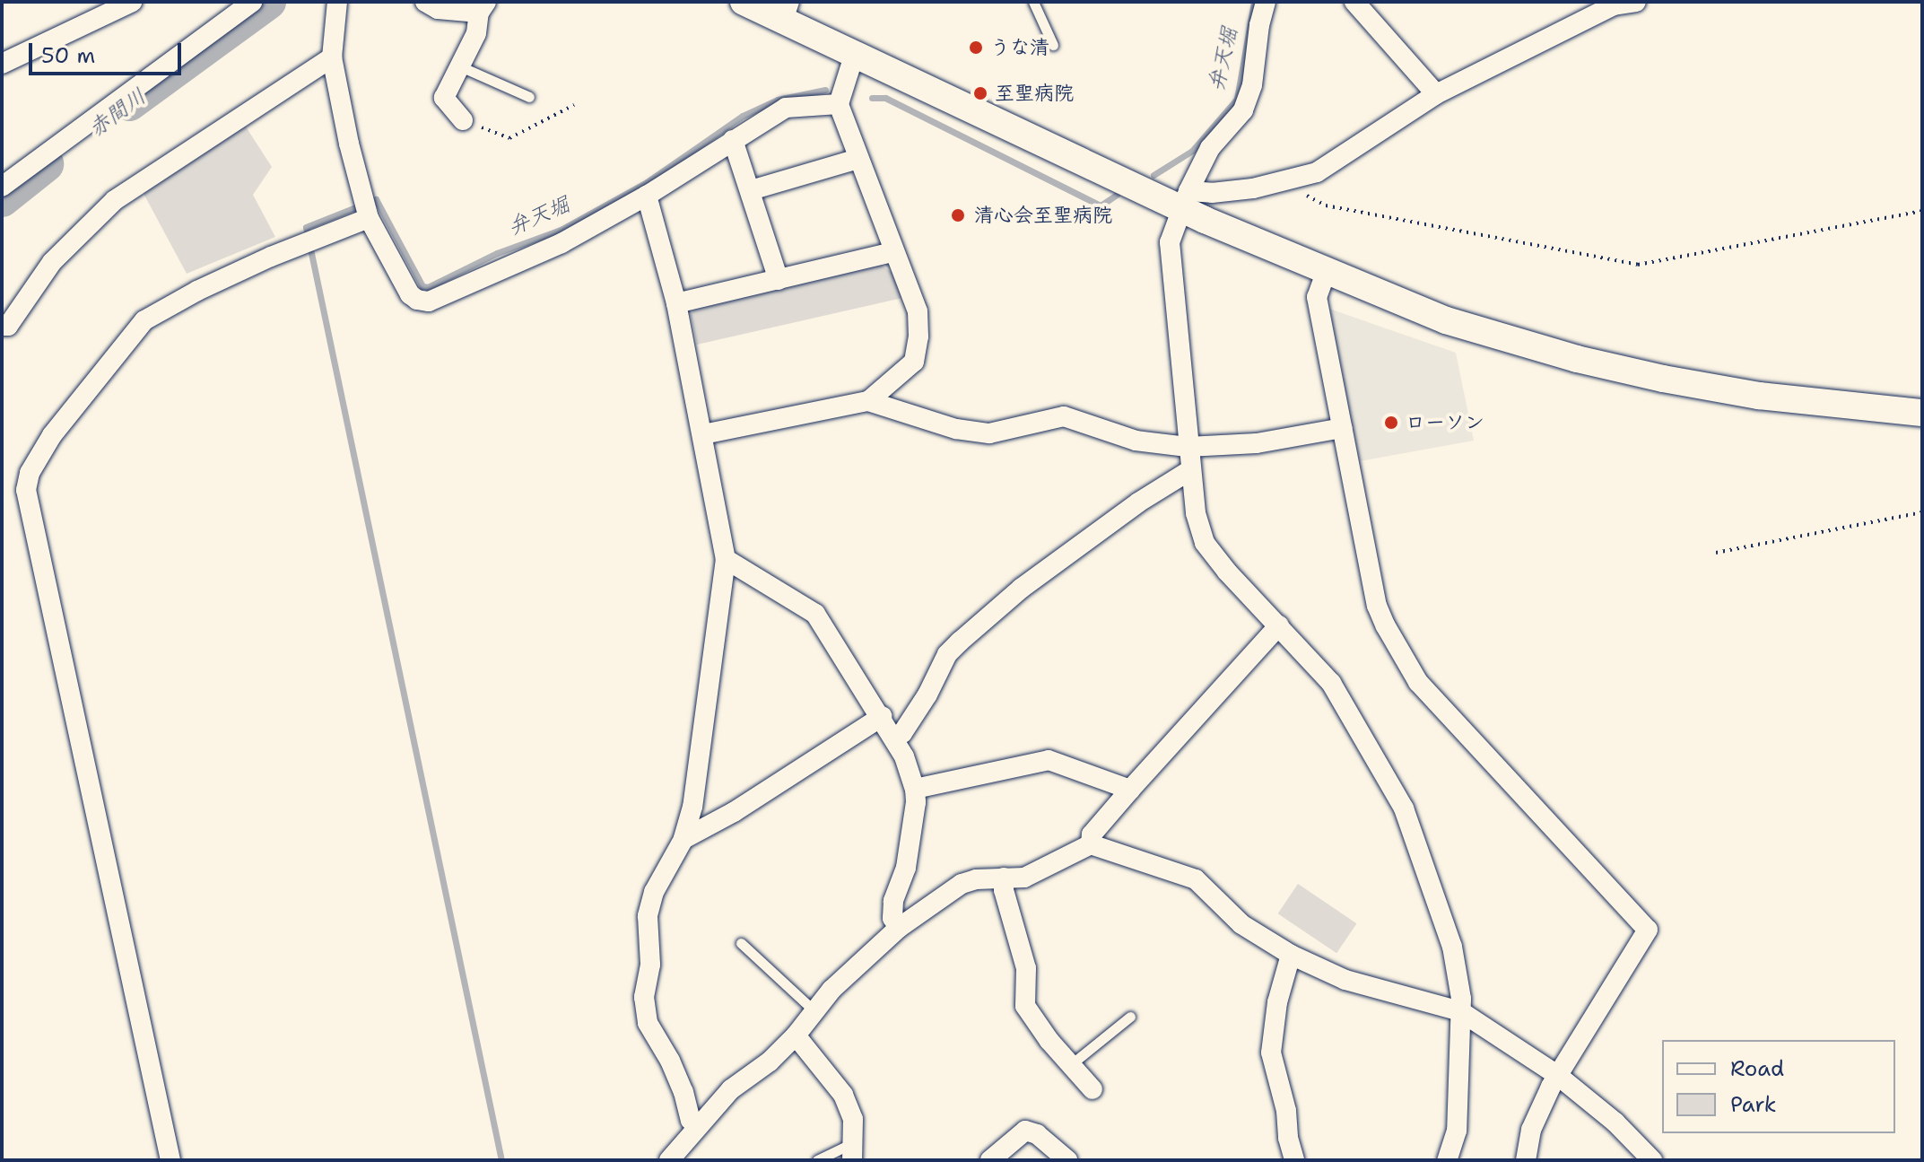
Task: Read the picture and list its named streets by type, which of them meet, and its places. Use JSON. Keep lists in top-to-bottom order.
{
  "water": ["弁天堀", "赤間川"],
  "places": [
    "うな清",
    "至聖病院",
    "清心会至聖病院",
    "ローソン"
  ],
  "legend": ["Road", "Park"],
  "scale_bar": "50 m"
}
